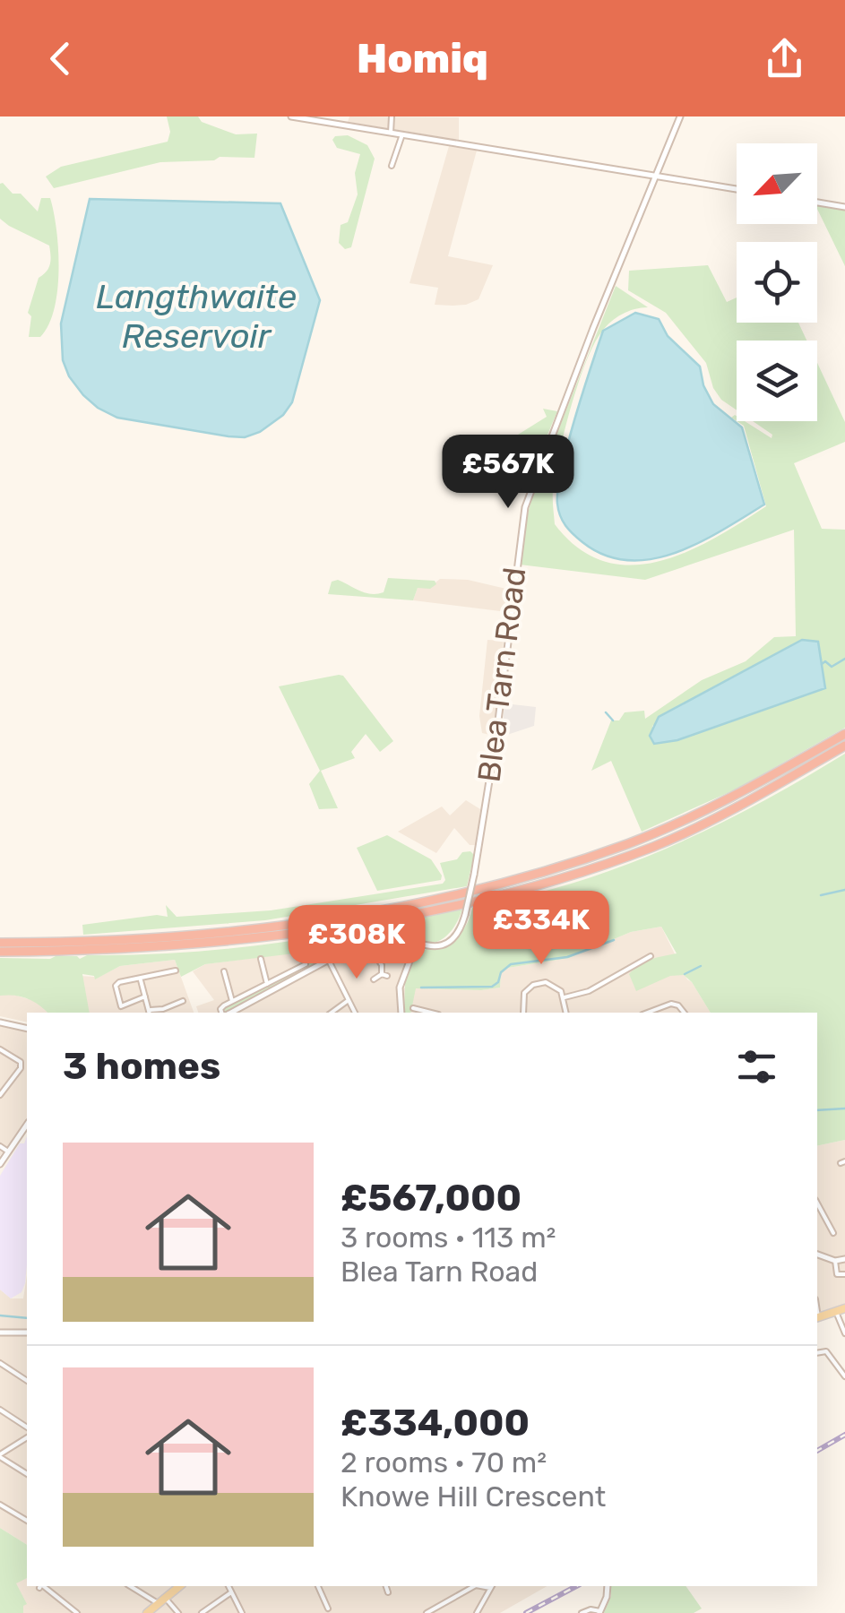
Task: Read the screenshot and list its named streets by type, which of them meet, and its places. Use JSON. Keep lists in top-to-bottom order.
{
  "streets": {
    "street": ["Blea Tarn Road"]
  },
  "water": ["Langthwaite Reservoir"],
  "north": "bottom left",
  "page": {
    "header": "Homiq",
    "price": ["£567K", "£334K", "£308K"],
    "heading": "3 homes",
    "list": [
      {
        "name": "£567,000",
        "note": "3 rooms · 113 m² · Blea Tarn Road"
      },
      {
        "name": "£334,000",
        "note": "2 rooms · 70 m² · Knowe Hill Crescent"
      }
    ]
  }
}
